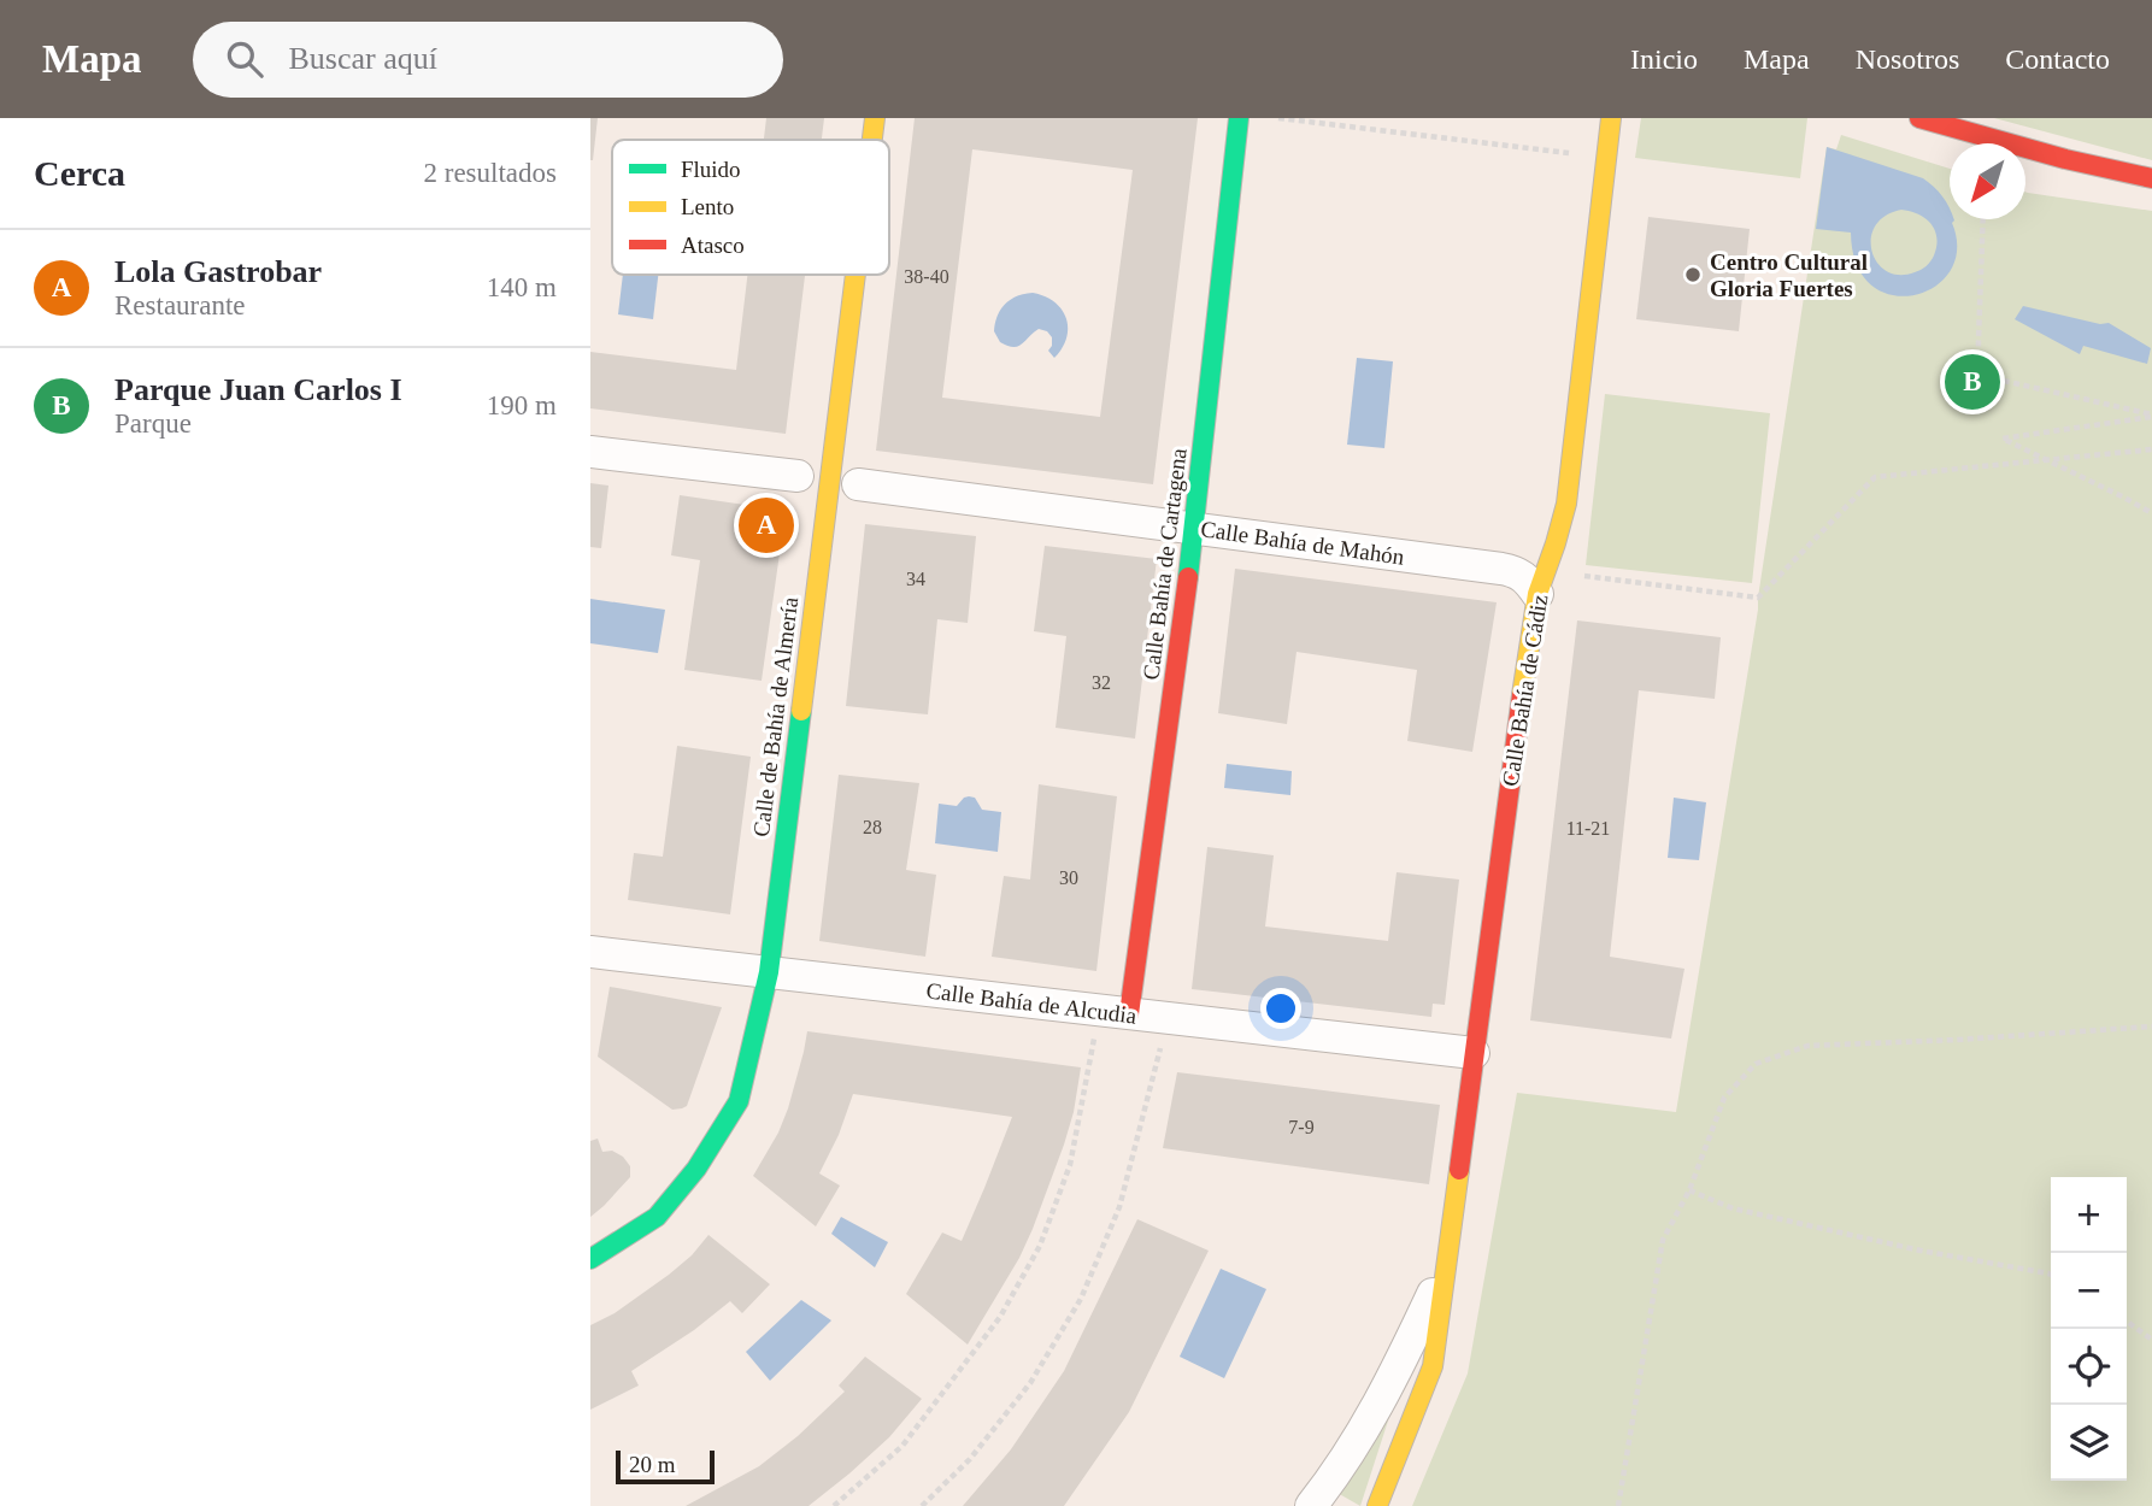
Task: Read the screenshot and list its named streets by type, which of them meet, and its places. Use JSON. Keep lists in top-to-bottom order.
{
  "streets": {
    "street": [
      "Calle Bahía de Mahón",
      "Calle Bahía de Cartagena",
      "Calle Bahía de Cádiz",
      "Calle de Bahía de Almería",
      "Calle Bahía de Alcudia"
    ]
  },
  "crossings": [
    ["Calle Bahía de Mahón", "Calle Bahía de Cartagena"],
    ["Calle Bahía de Mahón", "Calle Bahía de Cádiz"],
    ["Calle Bahía de Cartagena", "Calle Bahía de Alcudia"],
    ["Calle Bahía de Cádiz", "Calle Bahía de Alcudia"],
    ["Calle de Bahía de Almería", "Calle Bahía de Alcudia"]
  ],
  "places": ["Centro Cultural Gloria Fuertes"],
  "house_numbers": [
    "38-40",
    "34",
    "32",
    "28",
    "11-21",
    "30",
    "7-9"
  ],
  "legend": ["Fluido", "Lento", "Atasco"],
  "scale_bar": "20 m",
  "north": "bottom left",
  "page": {
    "header": "Mapa",
    "search": "Buscar aquí",
    "nav": [
      "Inicio",
      "Mapa",
      "Nosotros",
      "Contacto"
    ],
    "heading": ["Cerca", "2 resultados"],
    "list": [
      {
        "mark": "A",
        "name": "Lola Gastrobar",
        "note": "Restaurante",
        "value": "140 m"
      },
      {
        "mark": "B",
        "name": "Parque Juan Carlos I",
        "note": "Parque",
        "value": "190 m"
      }
    ],
    "pins": ["B", "A"],
    "map_buttons": ["+", "−"],
    "scale": "20 m"
  }
}
